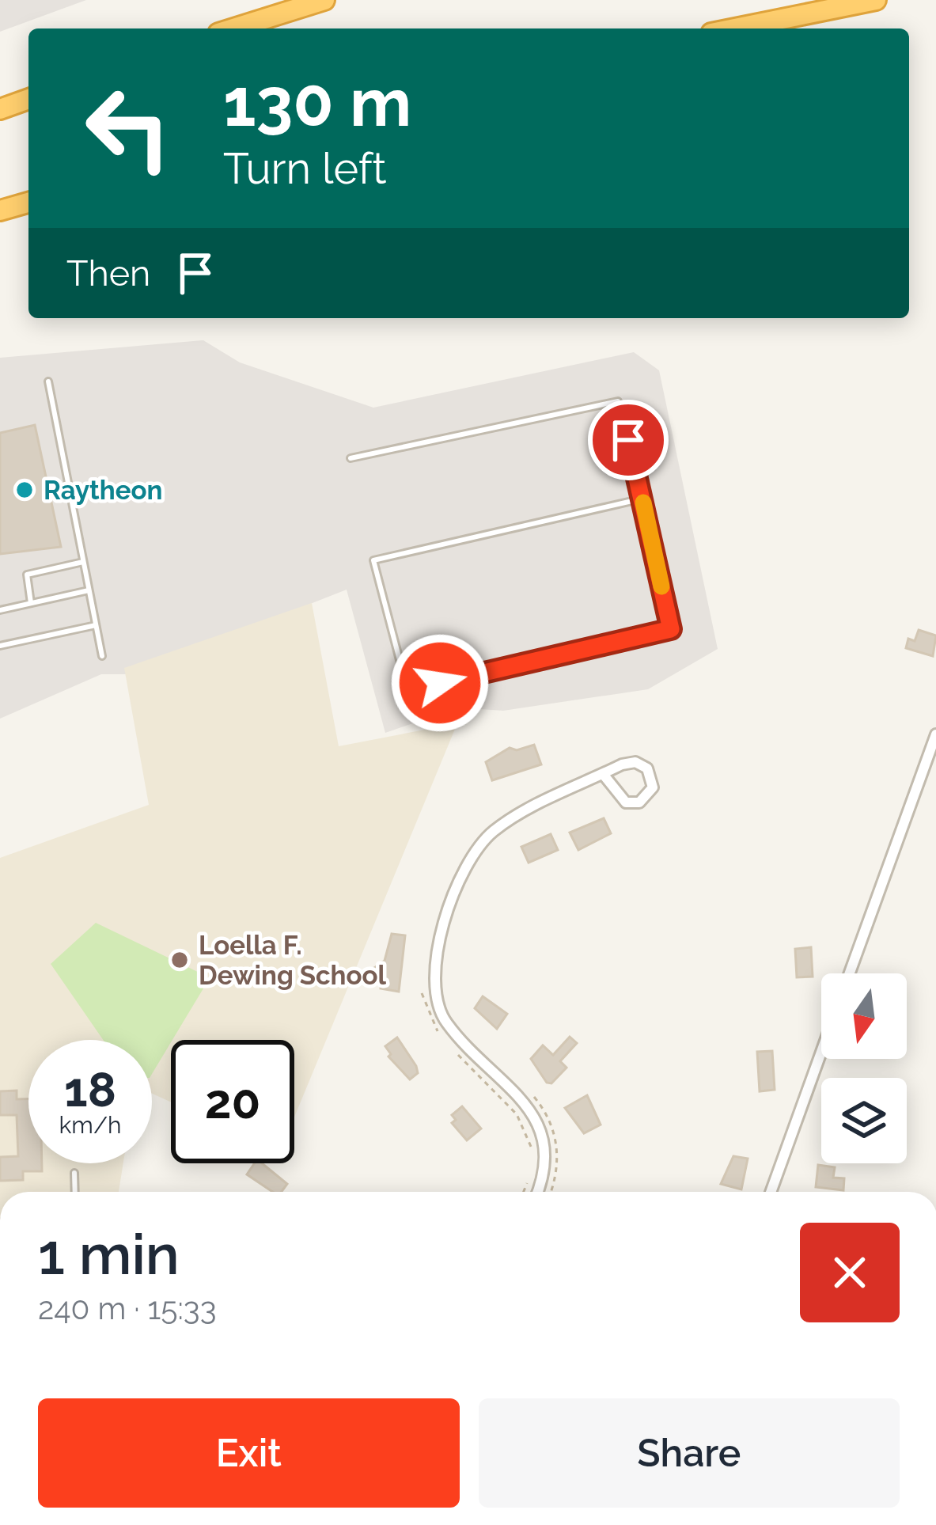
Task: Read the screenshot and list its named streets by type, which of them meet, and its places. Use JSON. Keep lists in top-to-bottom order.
{
  "places": ["Raytheon", "Loella F. Dewing School"],
  "north": "bottom",
  "page": {
    "turn": ["130 m", "Turn left"],
    "then": "Then",
    "speed": "18 km/h",
    "limit": "20",
    "heading": ["1 min", "240 m · 15:33"],
    "buttons": ["Exit", "Share"]
  }
}
